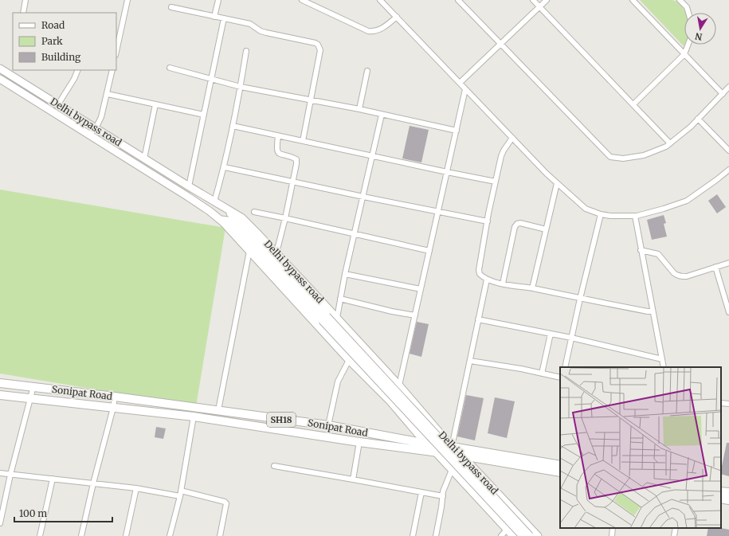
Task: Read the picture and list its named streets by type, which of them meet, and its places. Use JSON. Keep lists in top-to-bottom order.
{
  "streets": {
    "main road": ["Delhi bypass road", "Sonipat Road", "SH18"]
  },
  "crossings": [
    ["Delhi bypass road", "Sonipat Road"]
  ],
  "legend": ["Road", "Park", "Building"],
  "scale_bar": "100 m",
  "north": "bottom"
}
